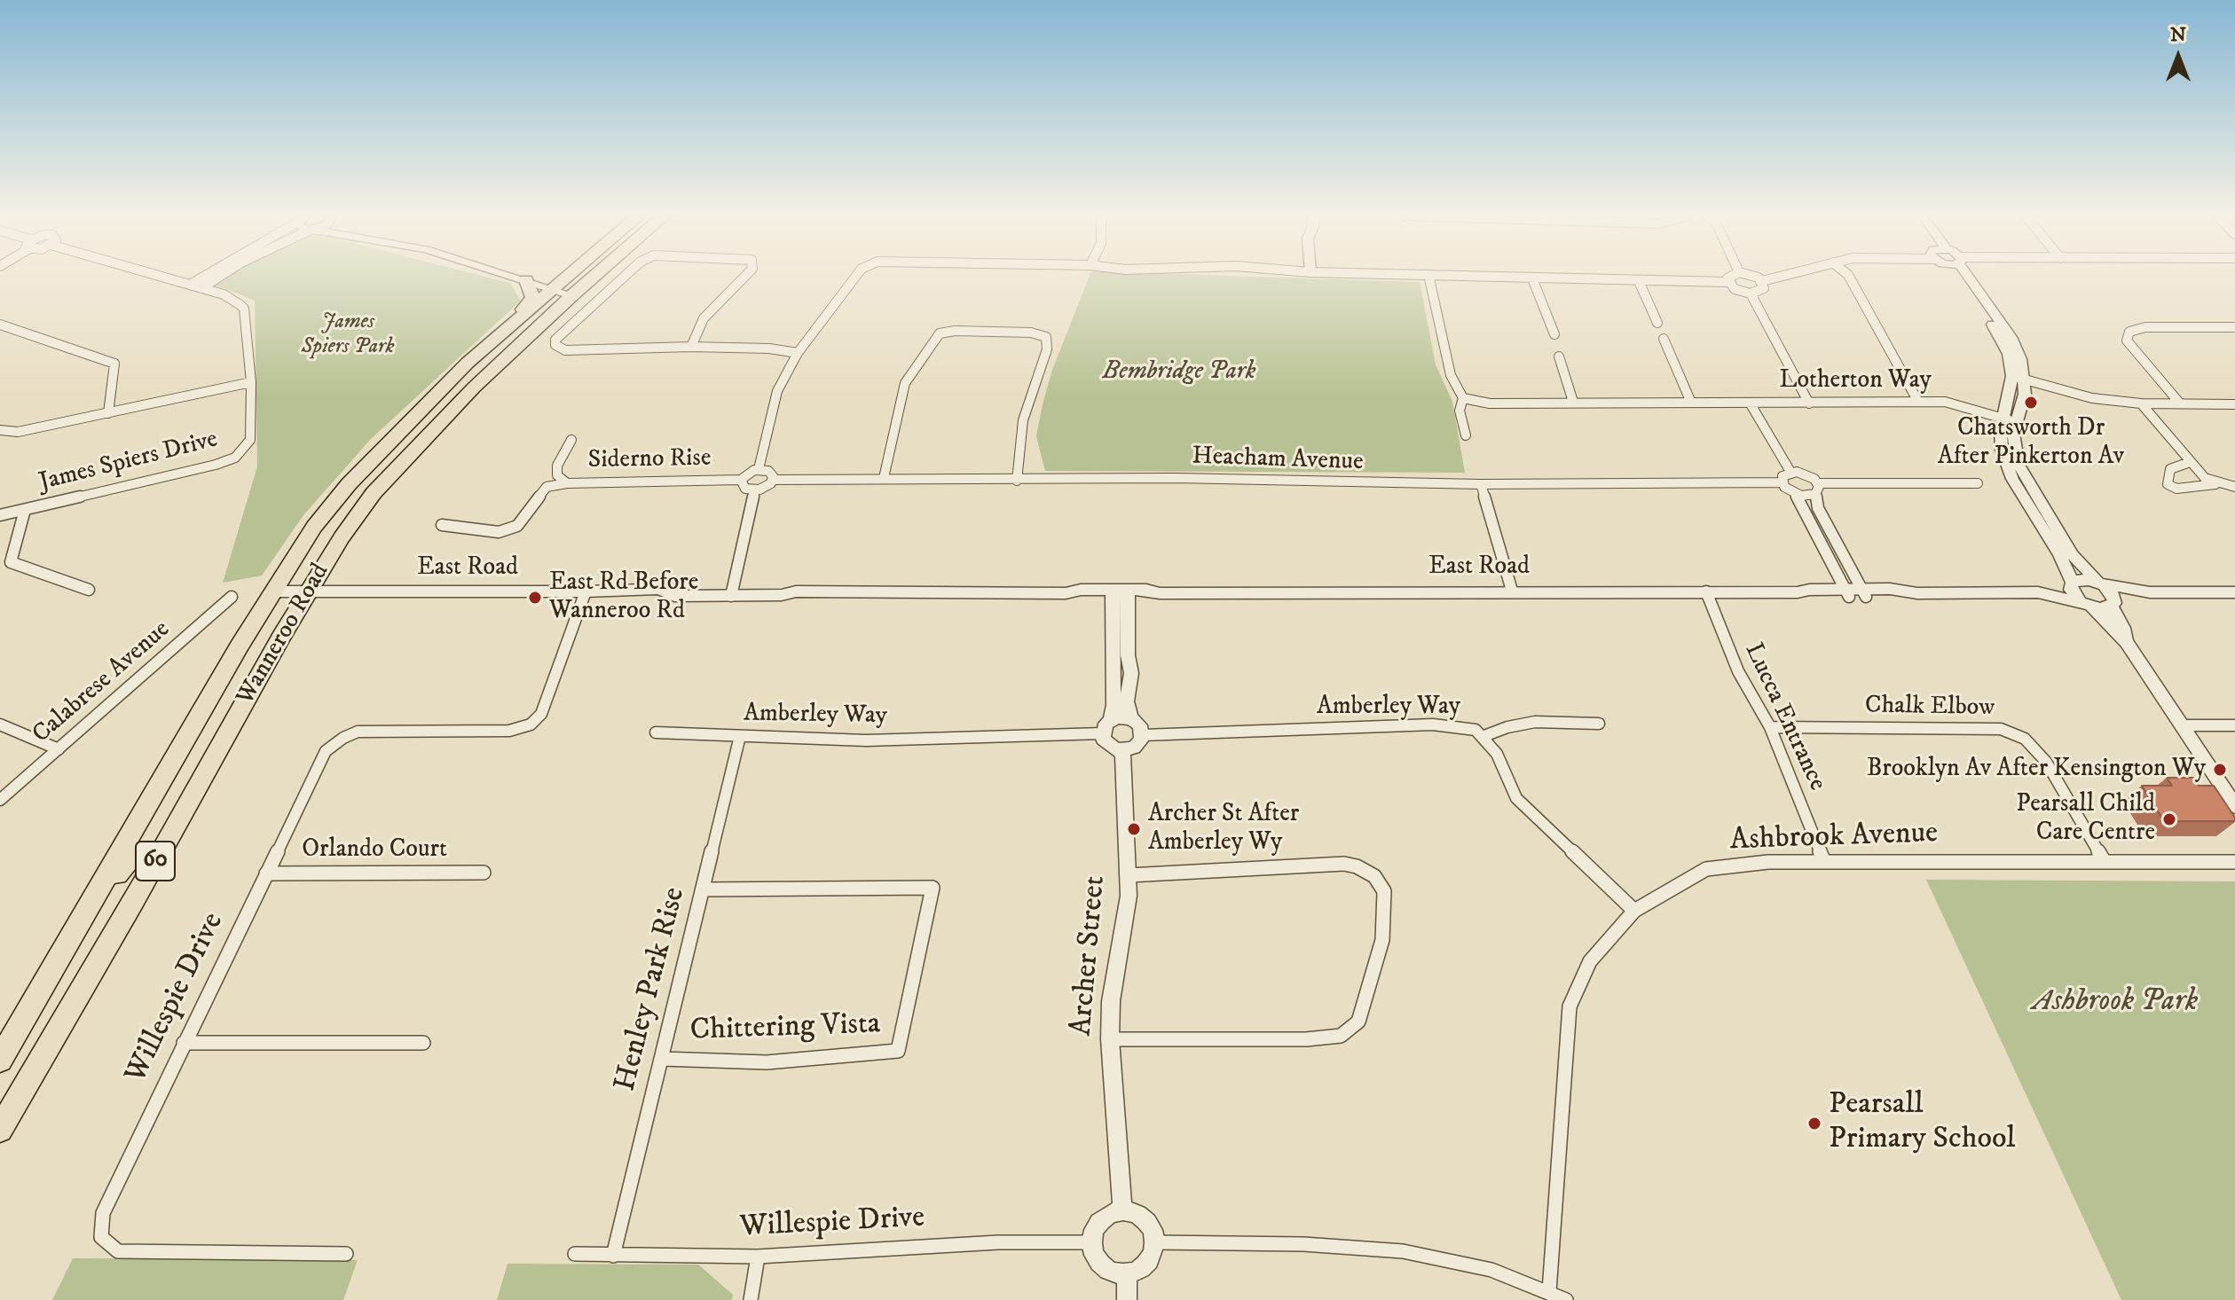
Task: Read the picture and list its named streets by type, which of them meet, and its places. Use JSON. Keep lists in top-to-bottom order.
{
  "streets": {
    "highway": ["Wanneroo Road", "60"],
    "street": [
      "Lotherton Way",
      "Siderno Rise",
      "Heacham Avenue",
      "James Spiers Drive",
      "East Road",
      "Calabrese Avenue",
      "Amberley Way",
      "Chalk Elbow",
      "Lucca Entrance",
      "Ashbrook Avenue",
      "Orlando Court",
      "Archer Street",
      "Henley Park Rise",
      "Willespie Drive",
      "Chittering Vista"
    ]
  },
  "crossings": [
    ["Siderno Rise", "Heacham Avenue"],
    ["East Road", "Wanneroo Road"],
    ["East Road", "Lucca Entrance"],
    ["East Road", "Willespie Drive"],
    ["Wanneroo Road", "60"],
    ["Amberley Way", "Ashbrook Avenue"],
    ["Amberley Way", "Archer Street"],
    ["Amberley Way", "Henley Park Rise"],
    ["Chalk Elbow", "Lucca Entrance"],
    ["Chalk Elbow", "Ashbrook Avenue"],
    ["Lucca Entrance", "Ashbrook Avenue"],
    ["Orlando Court", "Willespie Drive"],
    ["Archer Street", "Willespie Drive"],
    ["Henley Park Rise", "Willespie Drive"],
    ["Henley Park Rise", "Chittering Vista"]
  ],
  "parks": ["James Spiers Park", "Bembridge Park", "Ashbrook Park"],
  "places": [
    "Chatsworth Dr After Pinkerton Av",
    "East Rd Before Wanneroo Rd",
    "Brooklyn Av After Kensington Wy",
    "Pearsall Child Care Centre",
    "Archer St After Amberley Wy",
    "Pearsall Primary School"
  ],
  "north": "top"
}
